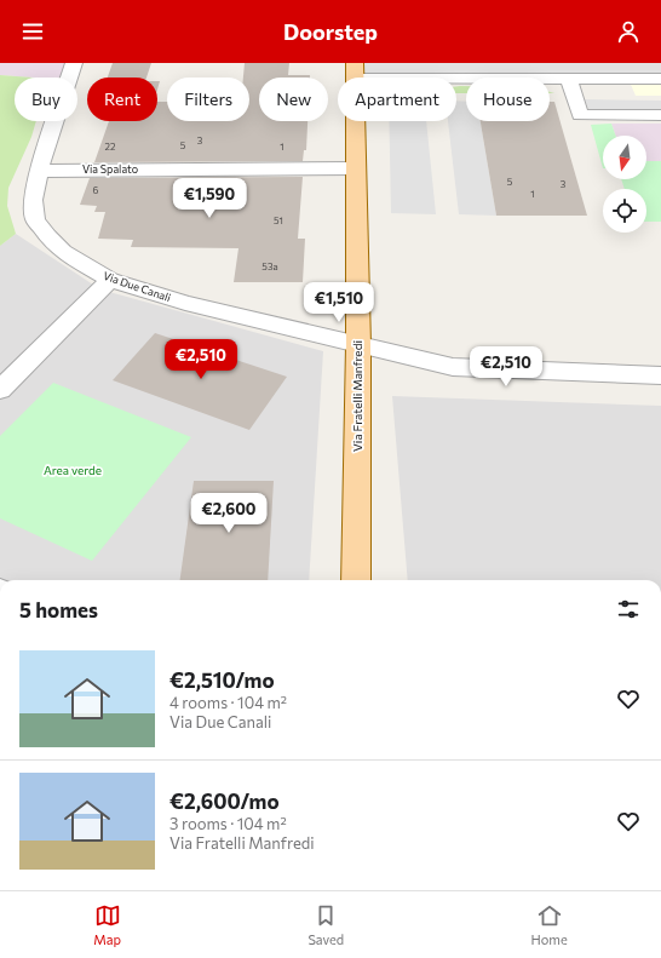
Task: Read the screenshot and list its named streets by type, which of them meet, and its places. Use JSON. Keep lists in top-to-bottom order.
{
  "streets": {
    "main road": ["Via Fratelli Manfredi"],
    "street": ["Via Spalato", "Via Due Canali"]
  },
  "crossings": [
    ["Via Spalato", "Via Due Canali"],
    ["Via Spalato", "Via Fratelli Manfredi"],
    ["Via Due Canali", "Via Fratelli Manfredi"]
  ],
  "parks": ["Area verde"],
  "house_numbers": [
    "3",
    "5",
    "22",
    "1",
    "5",
    "3",
    "6",
    "1",
    "51",
    "53a"
  ],
  "north": "bottom",
  "page": {
    "header": "Doorstep",
    "chip": [
      "Buy",
      "Rent",
      "Filters",
      "New",
      "Apartment",
      "House"
    ],
    "price": [
      "€1,590",
      "€1,510",
      "€2,510",
      "€2,510",
      "€2,600"
    ],
    "heading": "5 homes",
    "list": [
      {
        "name": "€2,510/mo",
        "note": "4 rooms · 104 m² · Via Due Canali"
      },
      {
        "name": "€2,600/mo",
        "note": "3 rooms · 104 m² · Via Fratelli Manfredi"
      }
    ],
    "tabs": ["Map", "Saved", "Home"]
  }
}
